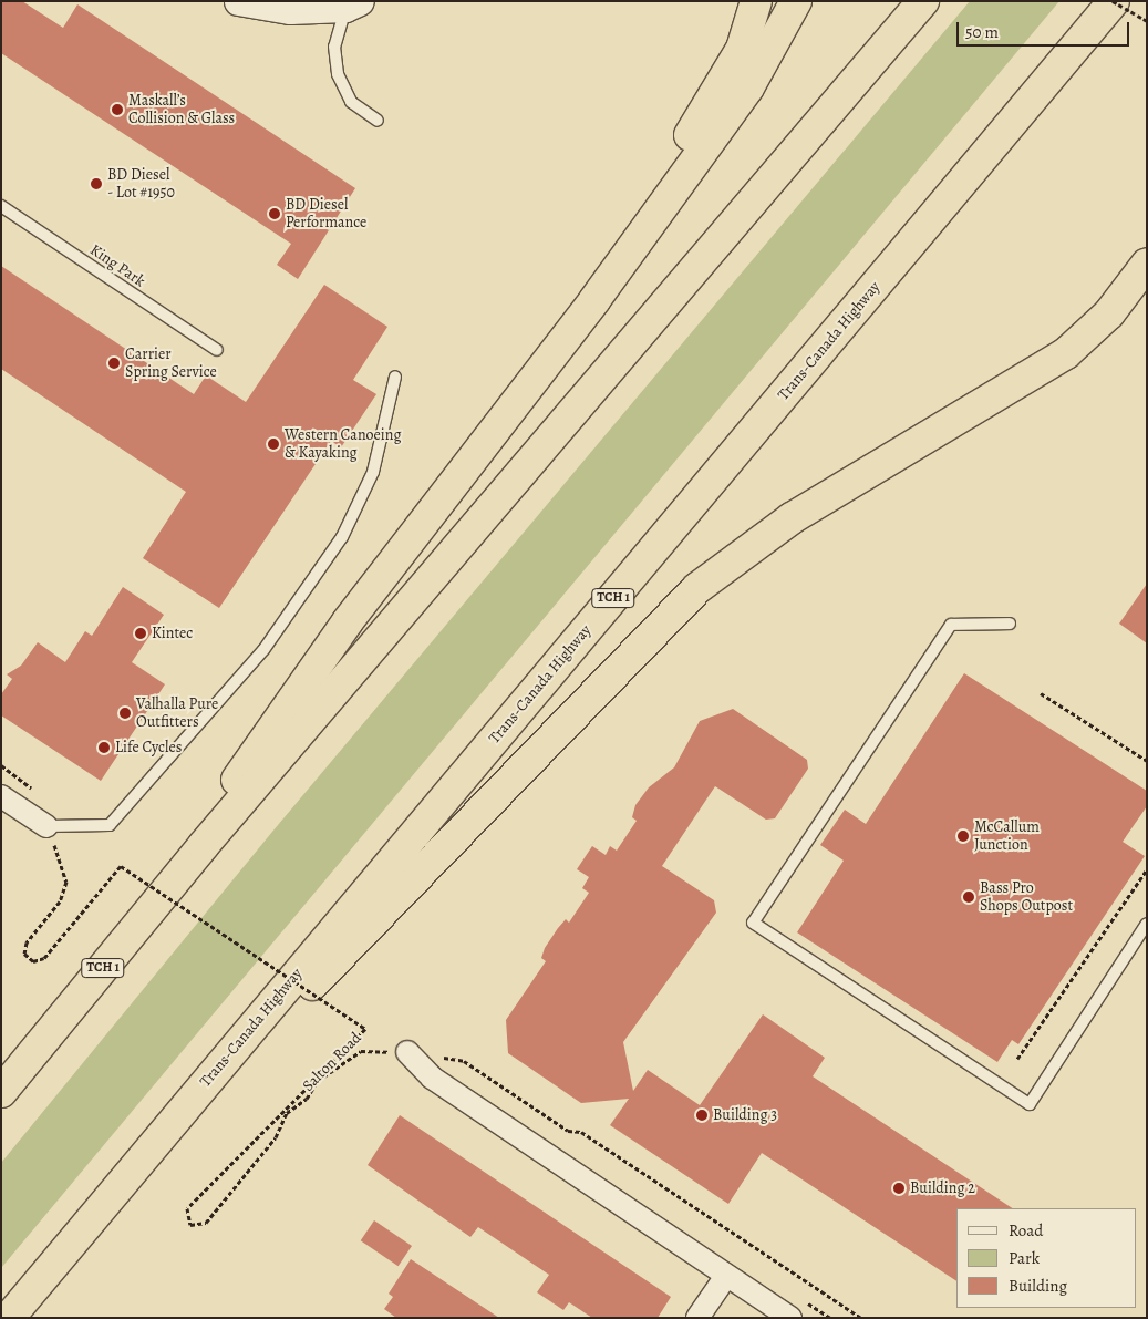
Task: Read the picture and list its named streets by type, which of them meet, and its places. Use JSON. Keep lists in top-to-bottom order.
{
  "streets": {
    "highway": ["Trans-Canada Highway", "TCH 1"],
    "lane": ["King Park"],
    "path": ["Salton Road"]
  },
  "places": [
    "Maskall’s Collision & Glass",
    "BD Diesel - Lot #1950",
    "BD Diesel Performance",
    "Carrier Spring Service",
    "Western Canoeing & Kayaking",
    "Kintec",
    "Valhalla Pure Outfitters",
    "Life Cycles",
    "McCallum Junction",
    "Bass Pro Shops Outpost",
    "Building 3",
    "Building 2"
  ],
  "legend": ["Road", "Park", "Building"],
  "scale_bar": "50 m"
}
